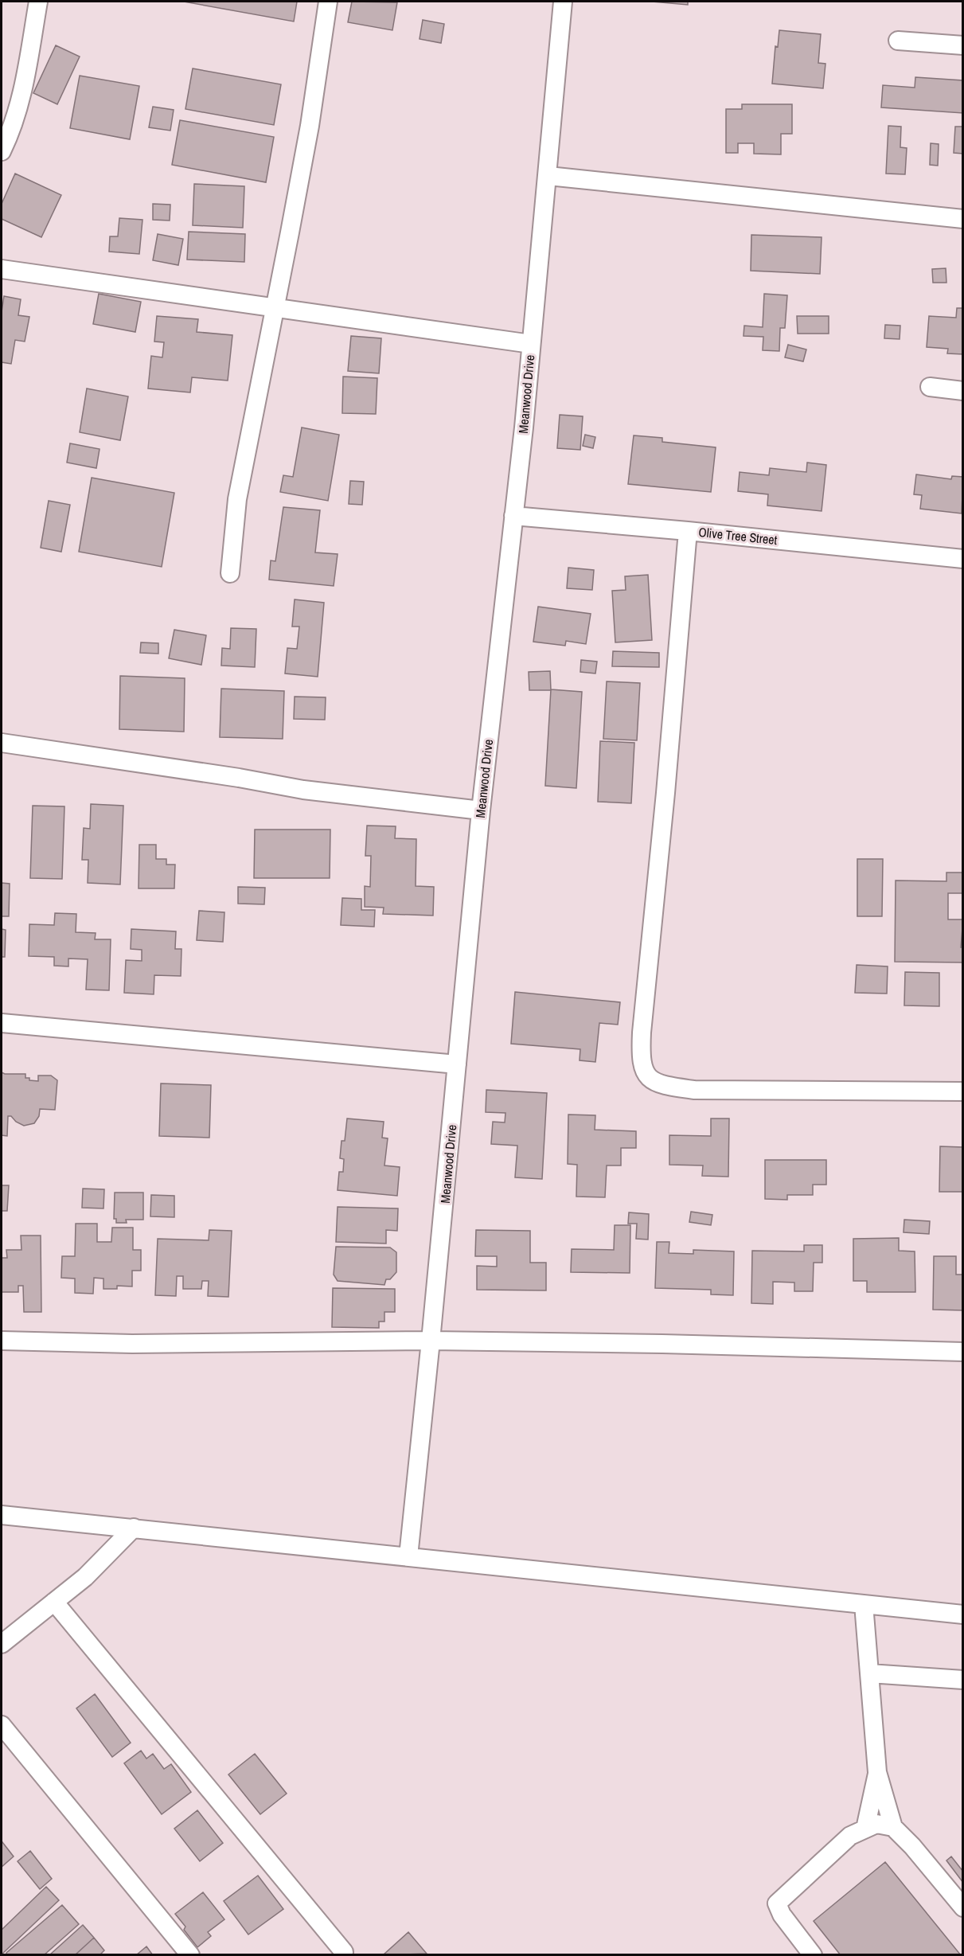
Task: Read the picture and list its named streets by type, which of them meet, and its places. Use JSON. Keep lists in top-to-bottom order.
{
  "streets": {
    "street": ["Meanwood Drive", "Olive Tree Street"]
  },
  "crossings": [
    ["Meanwood Drive", "Olive Tree Street"]
  ]
}
